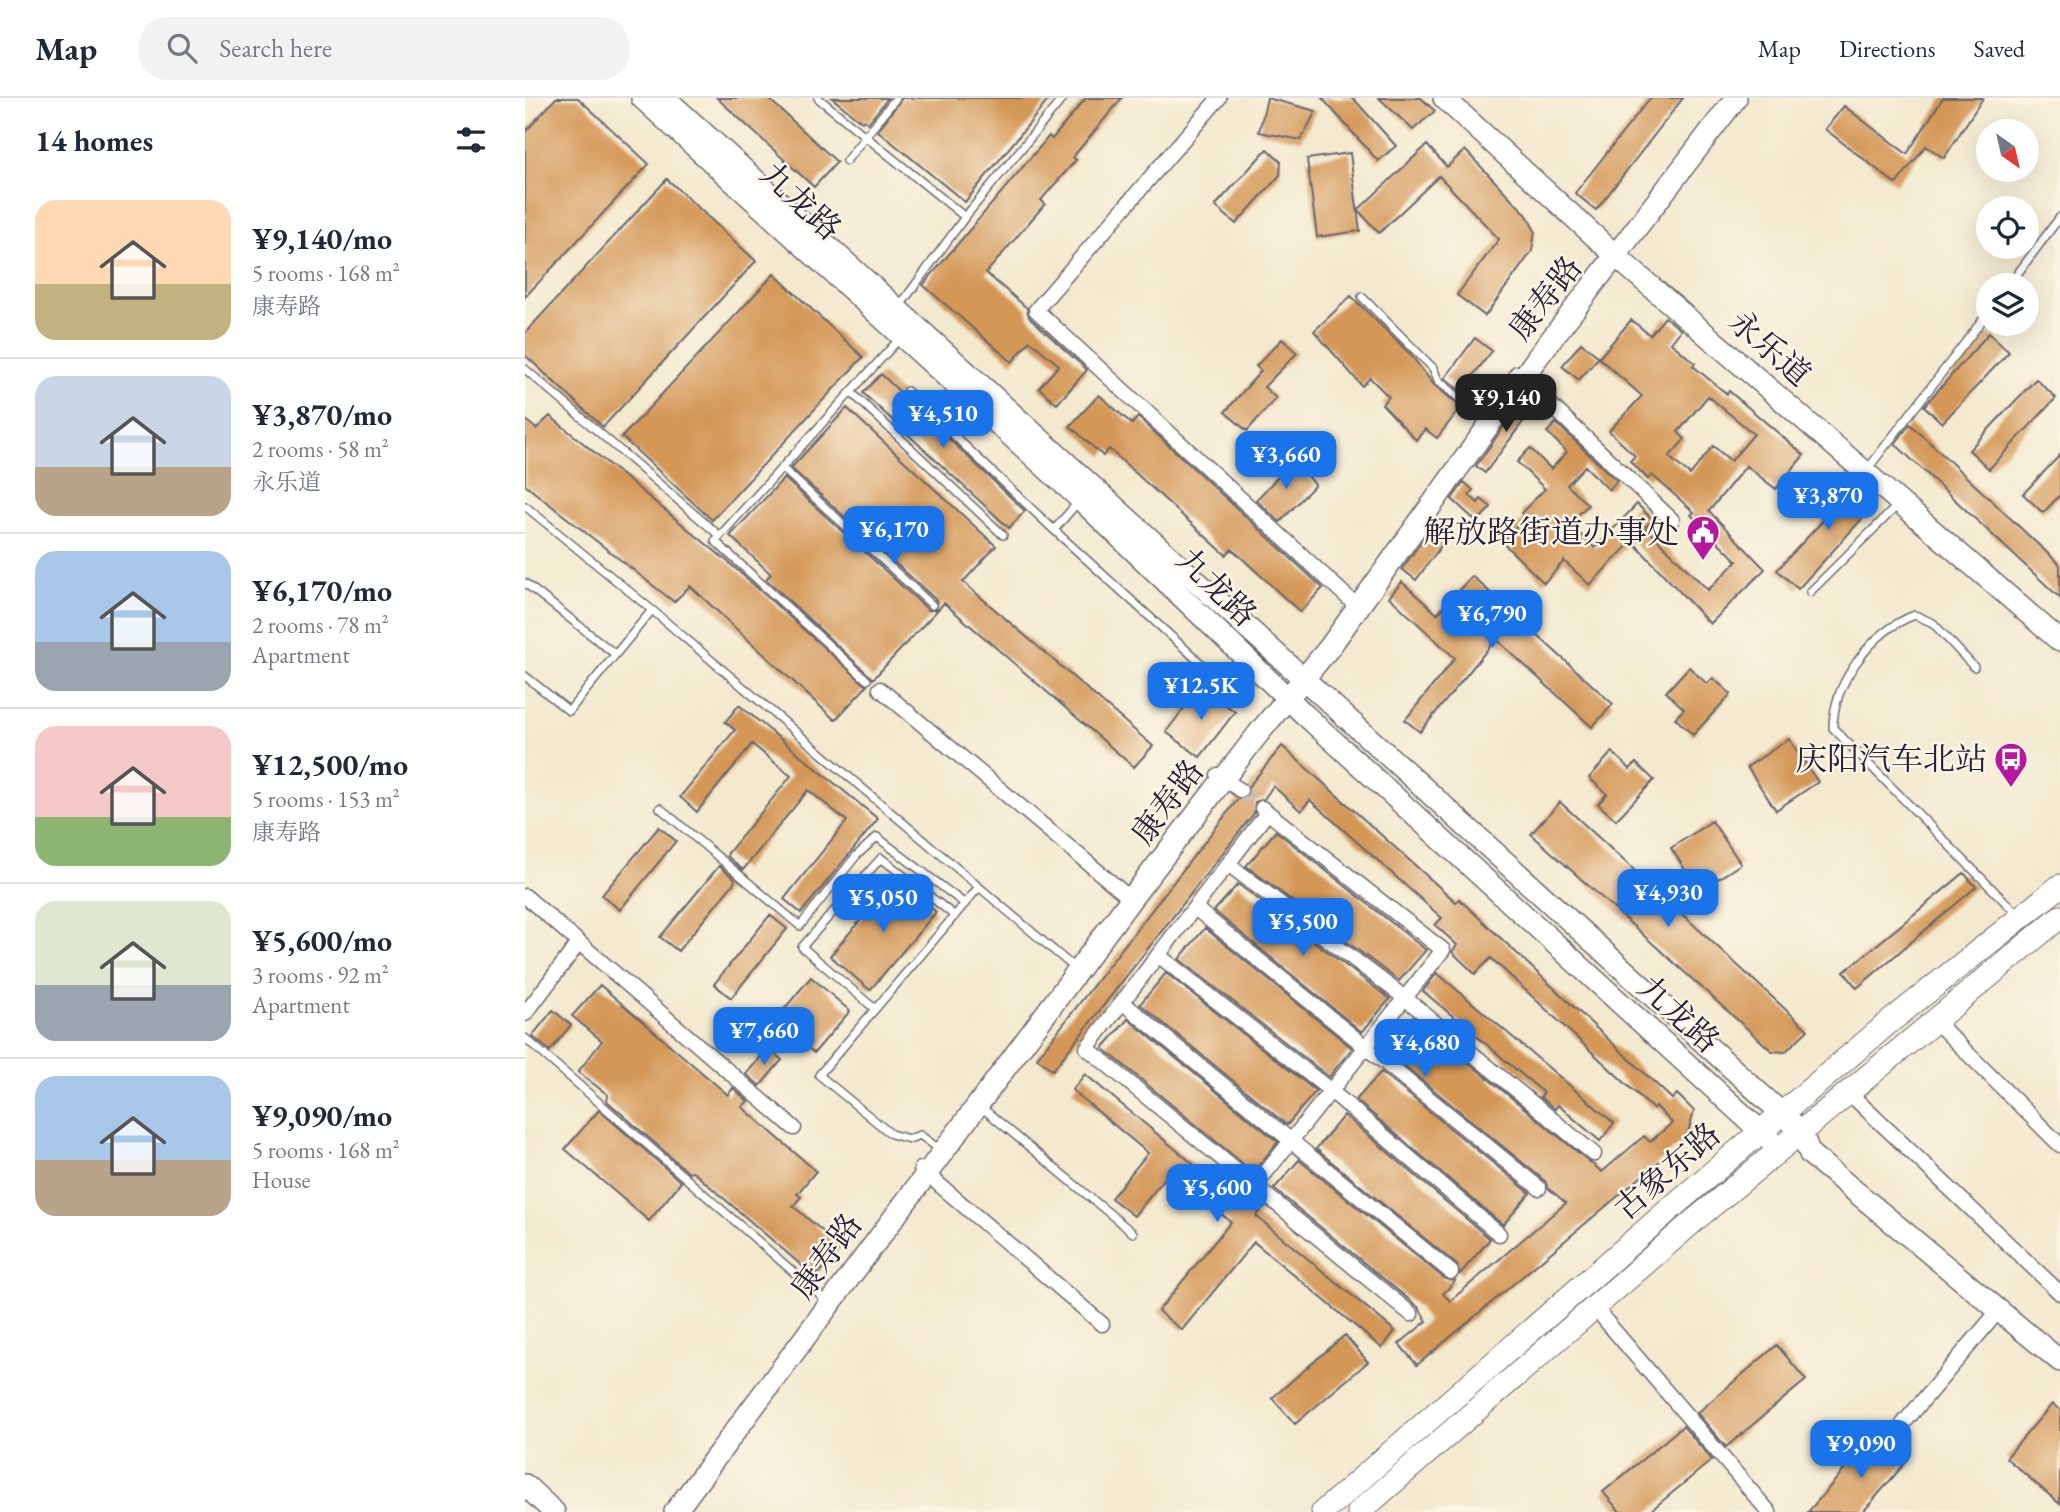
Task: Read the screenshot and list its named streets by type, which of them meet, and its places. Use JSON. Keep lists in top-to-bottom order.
{
  "streets": {
    "main road": ["古象东路"],
    "street": ["九龙路", "康寿路", "永乐道"]
  },
  "crossings": [
    ["九龙路", "康寿路"],
    ["九龙路", "古象东路"],
    ["康寿路", "永乐道"]
  ],
  "places": {
    "public building": ["解放路街道办事处"],
    "bus stop": ["庆阳汽车北站"]
  },
  "north": "bottom right",
  "page": {
    "header": "Map",
    "search": "Search here",
    "nav": ["Map", "Directions", "Saved"],
    "heading": "14 homes",
    "list": [
      {
        "name": "¥9,140/mo",
        "note": "5 rooms · 168 m² · 康寿路"
      },
      {
        "name": "¥3,870/mo",
        "note": "2 rooms · 58 m² · 永乐道"
      },
      {
        "name": "¥6,170/mo",
        "note": "2 rooms · 78 m² · Apartment"
      },
      {
        "name": "¥12,500/mo",
        "note": "5 rooms · 153 m² · 康寿路"
      },
      {
        "name": "¥5,600/mo",
        "note": "3 rooms · 92 m² · Apartment"
      },
      {
        "name": "¥9,090/mo",
        "note": "5 rooms · 168 m² · House"
      }
    ],
    "price": [
      "¥9,140",
      "¥4,510",
      "¥3,660",
      "¥3,870",
      "¥6,170",
      "¥6,790",
      "¥12.5K",
      "¥4,930",
      "¥5,050",
      "¥5,500",
      "¥7,660",
      "¥4,680",
      "¥5,600",
      "¥9,090"
    ]
  }
}
